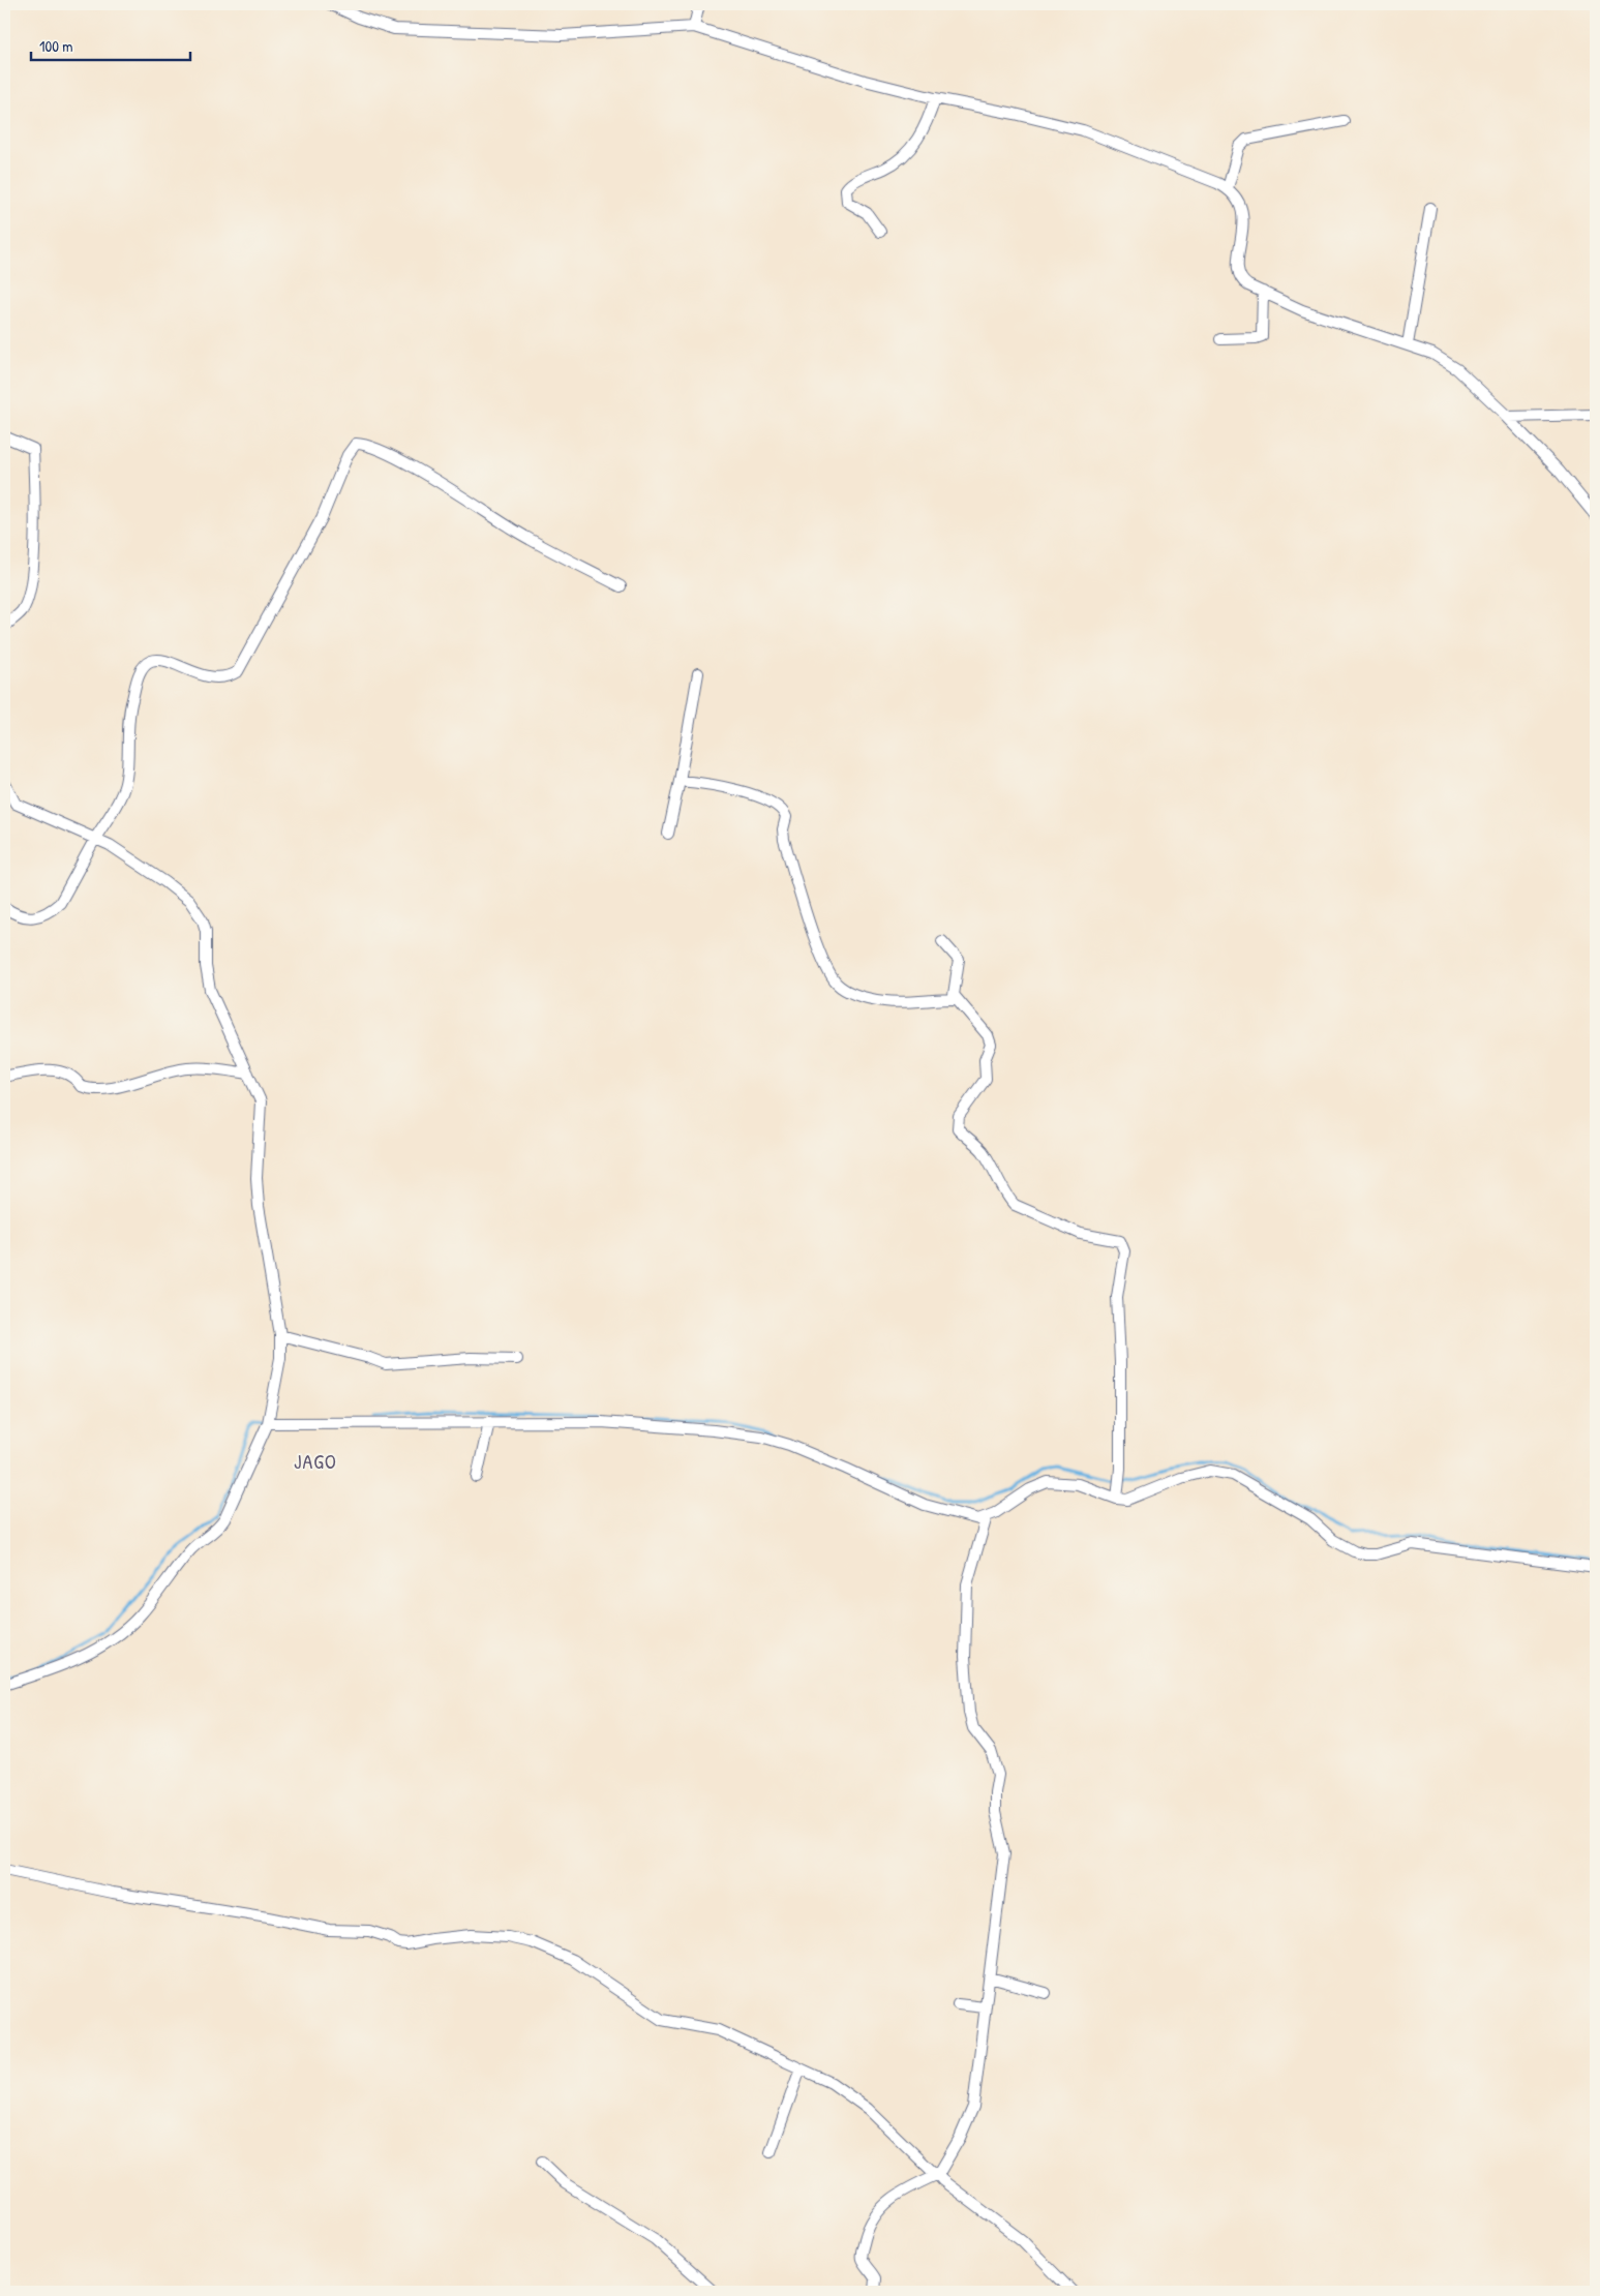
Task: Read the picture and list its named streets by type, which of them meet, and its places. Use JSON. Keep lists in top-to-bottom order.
{
  "districts": ["JAGO"],
  "scale_bar": "100 m"
}
